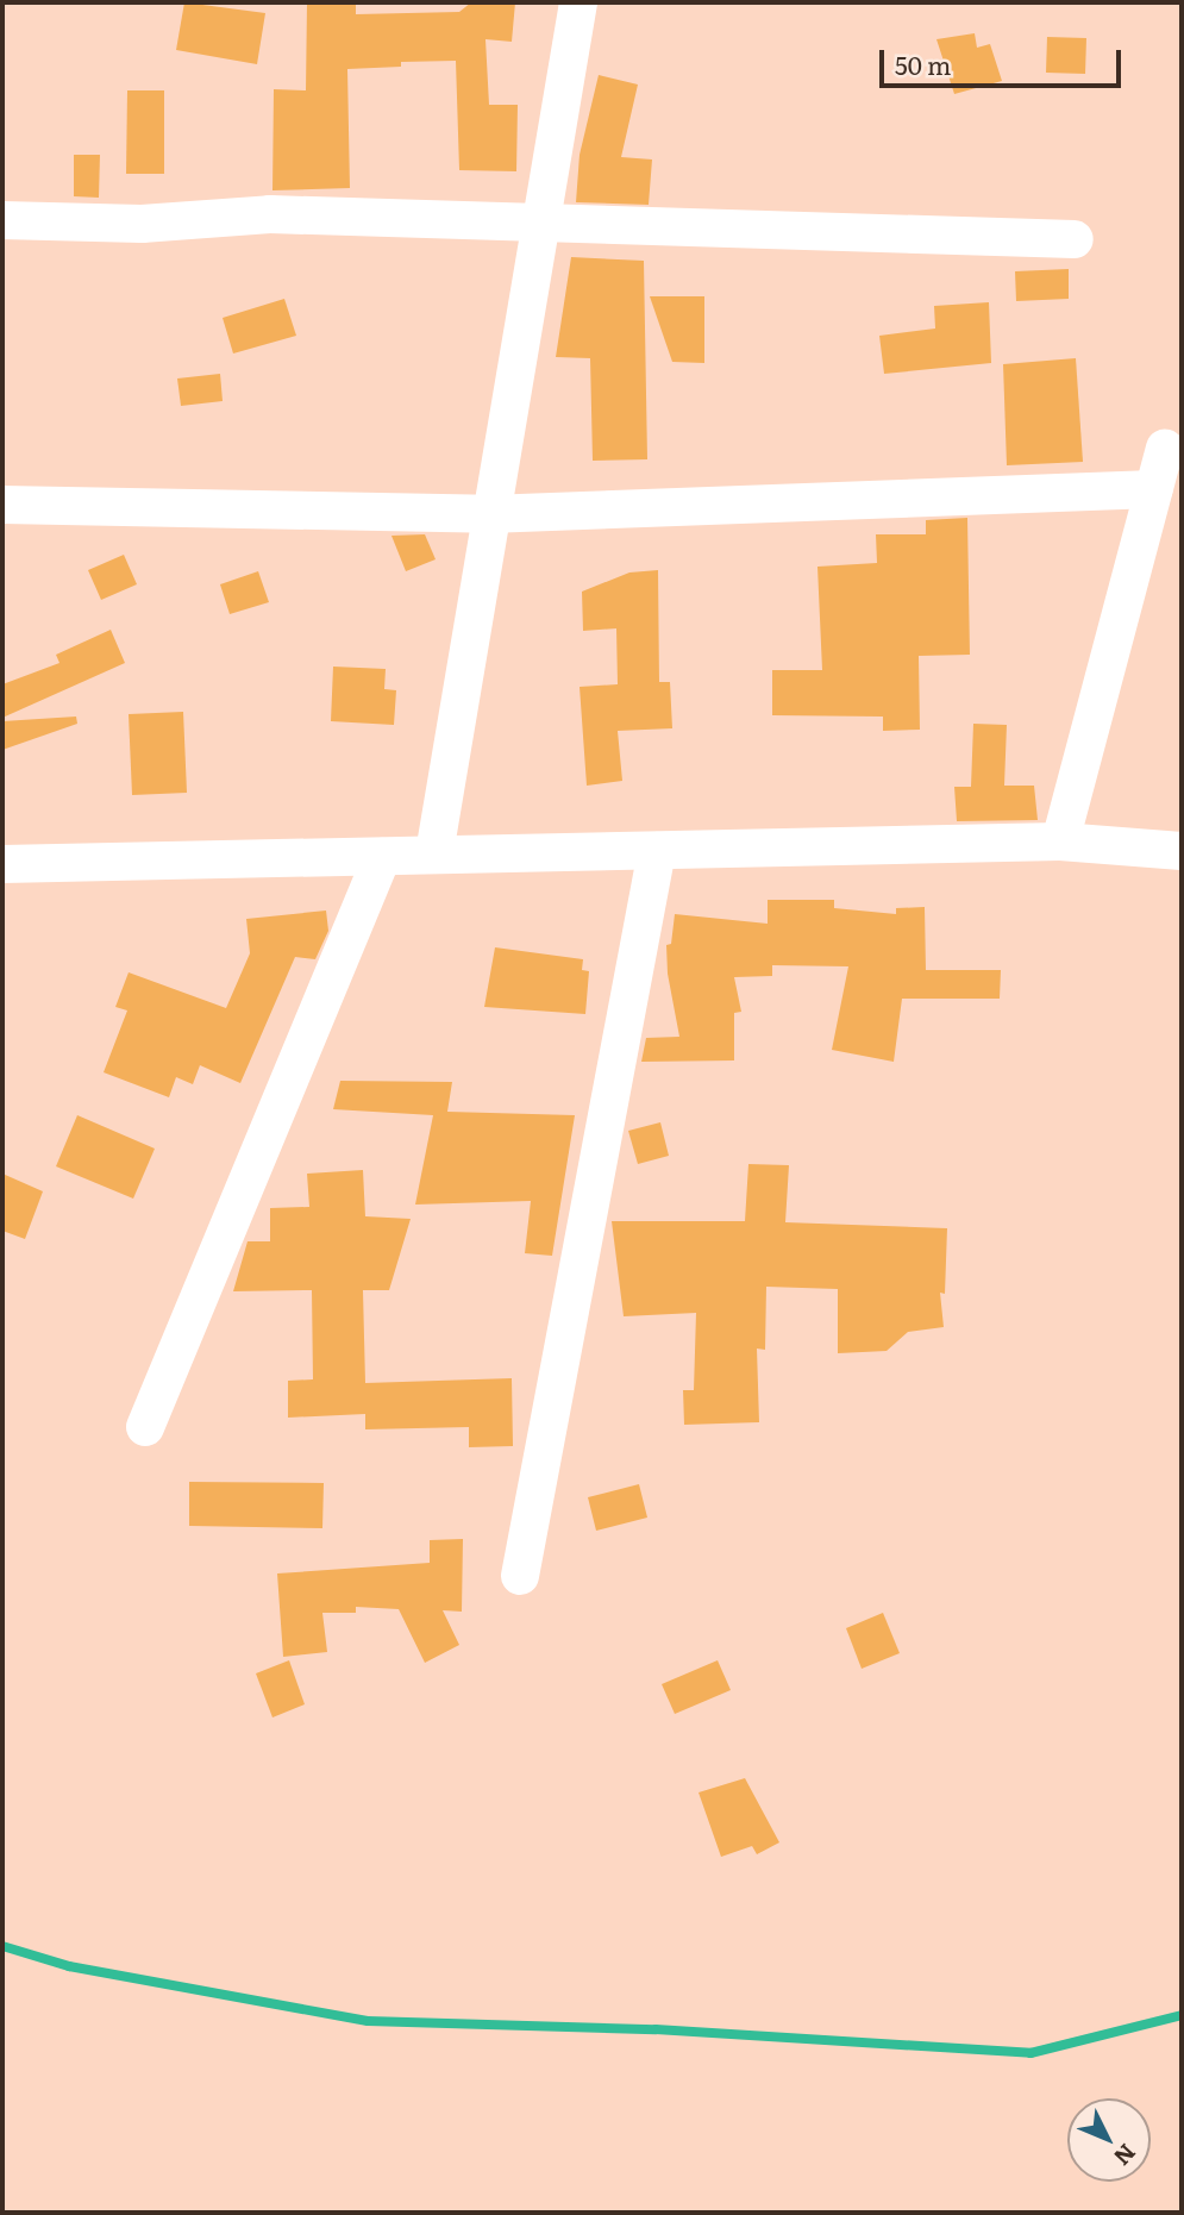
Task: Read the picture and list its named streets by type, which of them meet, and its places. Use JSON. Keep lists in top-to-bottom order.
{
  "scale_bar": "50 m",
  "north": "bottom right"
}
